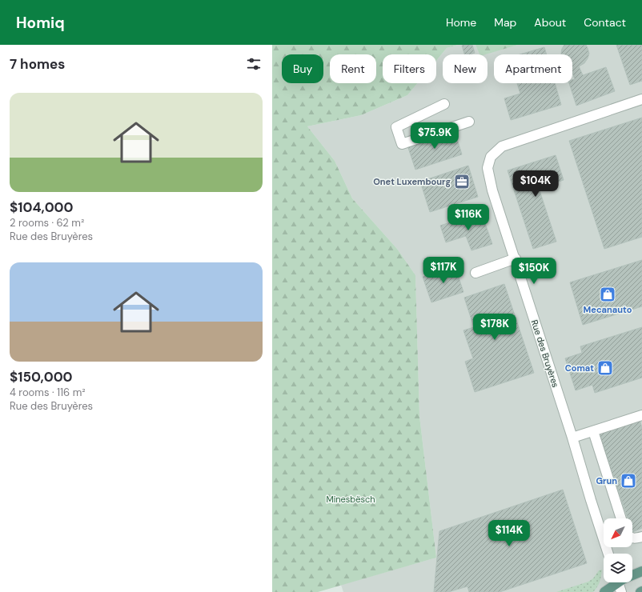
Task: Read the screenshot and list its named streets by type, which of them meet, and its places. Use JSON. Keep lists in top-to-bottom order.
{
  "streets": {
    "street": ["Rue des Bruyères"]
  },
  "parks": ["Minesbësch"],
  "places": {
    "office": ["Onet Luxembourg"],
    "shop": ["Mecanauto", "Comat", "Grun"]
  },
  "north": "bottom left",
  "page": {
    "header": "Homiq",
    "nav": [
      "Home",
      "Map",
      "About",
      "Contact"
    ],
    "heading": "7 homes",
    "chip": [
      "Buy",
      "Rent",
      "Filters",
      "New",
      "Apartment"
    ],
    "list": [
      {
        "name": "$104,000",
        "note": "2 rooms · 62 m² · Rue des Bruyères"
      },
      {
        "name": "$150,000",
        "note": "4 rooms · 116 m² · Rue des Bruyères"
      }
    ],
    "price": [
      "$75.9K",
      "$104K",
      "$116K",
      "$117K",
      "$150K",
      "$178K",
      "$114K"
    ]
  }
}
